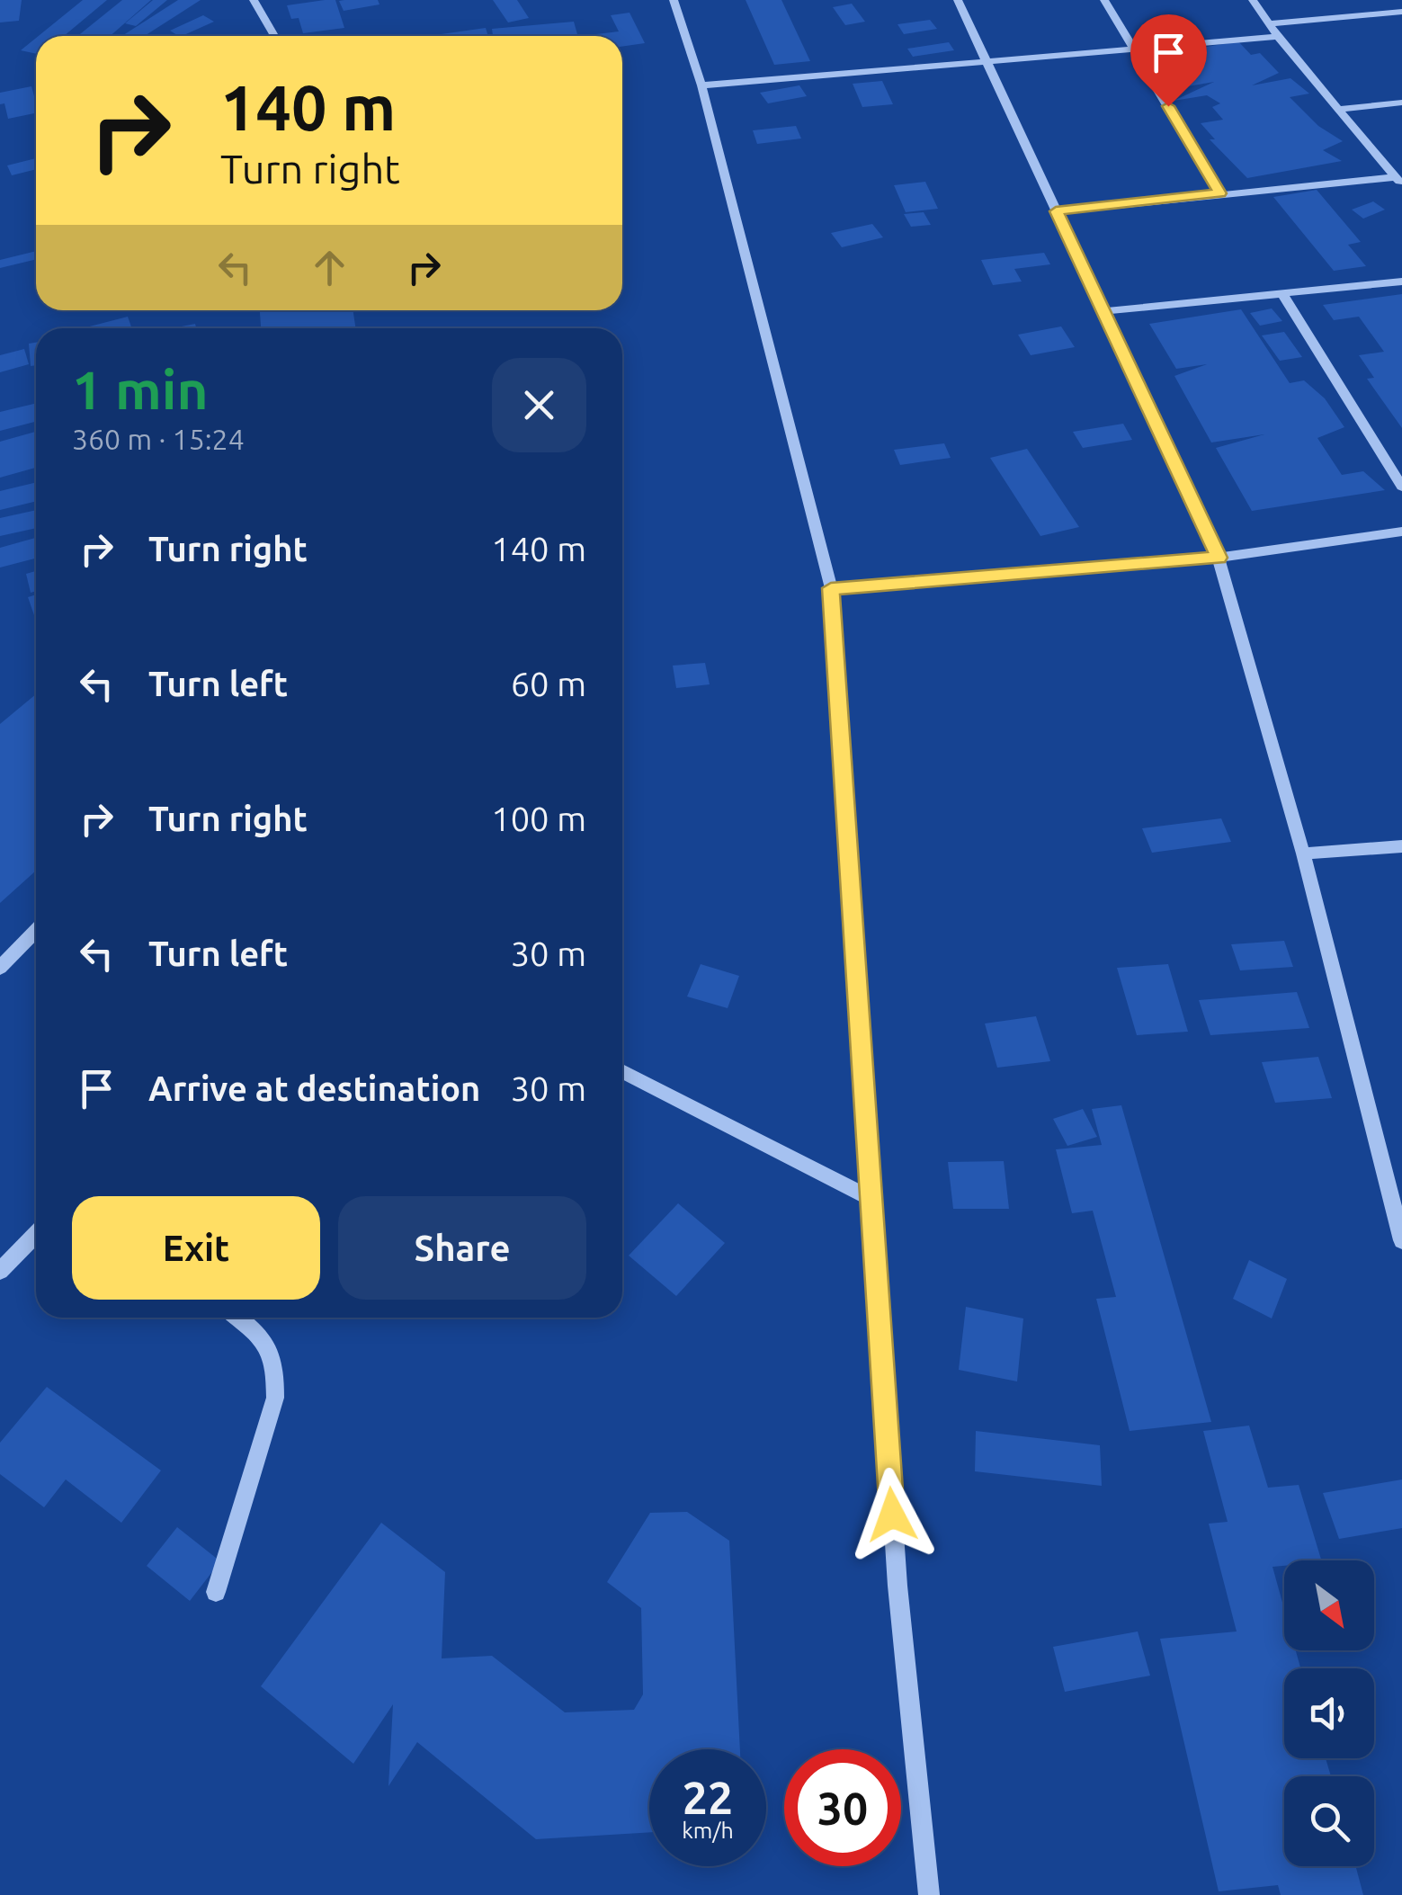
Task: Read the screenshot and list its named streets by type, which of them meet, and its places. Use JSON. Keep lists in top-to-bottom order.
{
  "north": "bottom right",
  "page": {
    "turn": ["140 m", "Turn right"],
    "heading": ["1 min", "360 m · 15:24"],
    "list": [
      {
        "name": "Turn right",
        "value": "140 m"
      },
      {
        "name": "Turn left",
        "value": "60 m"
      },
      {
        "name": "Turn right",
        "value": "100 m"
      },
      {
        "name": "Turn left",
        "value": "30 m"
      },
      {
        "name": "Arrive at destination",
        "value": "30 m"
      }
    ],
    "buttons": ["Exit", "Share"],
    "speed": "22 km/h",
    "limit": "30"
  }
}
